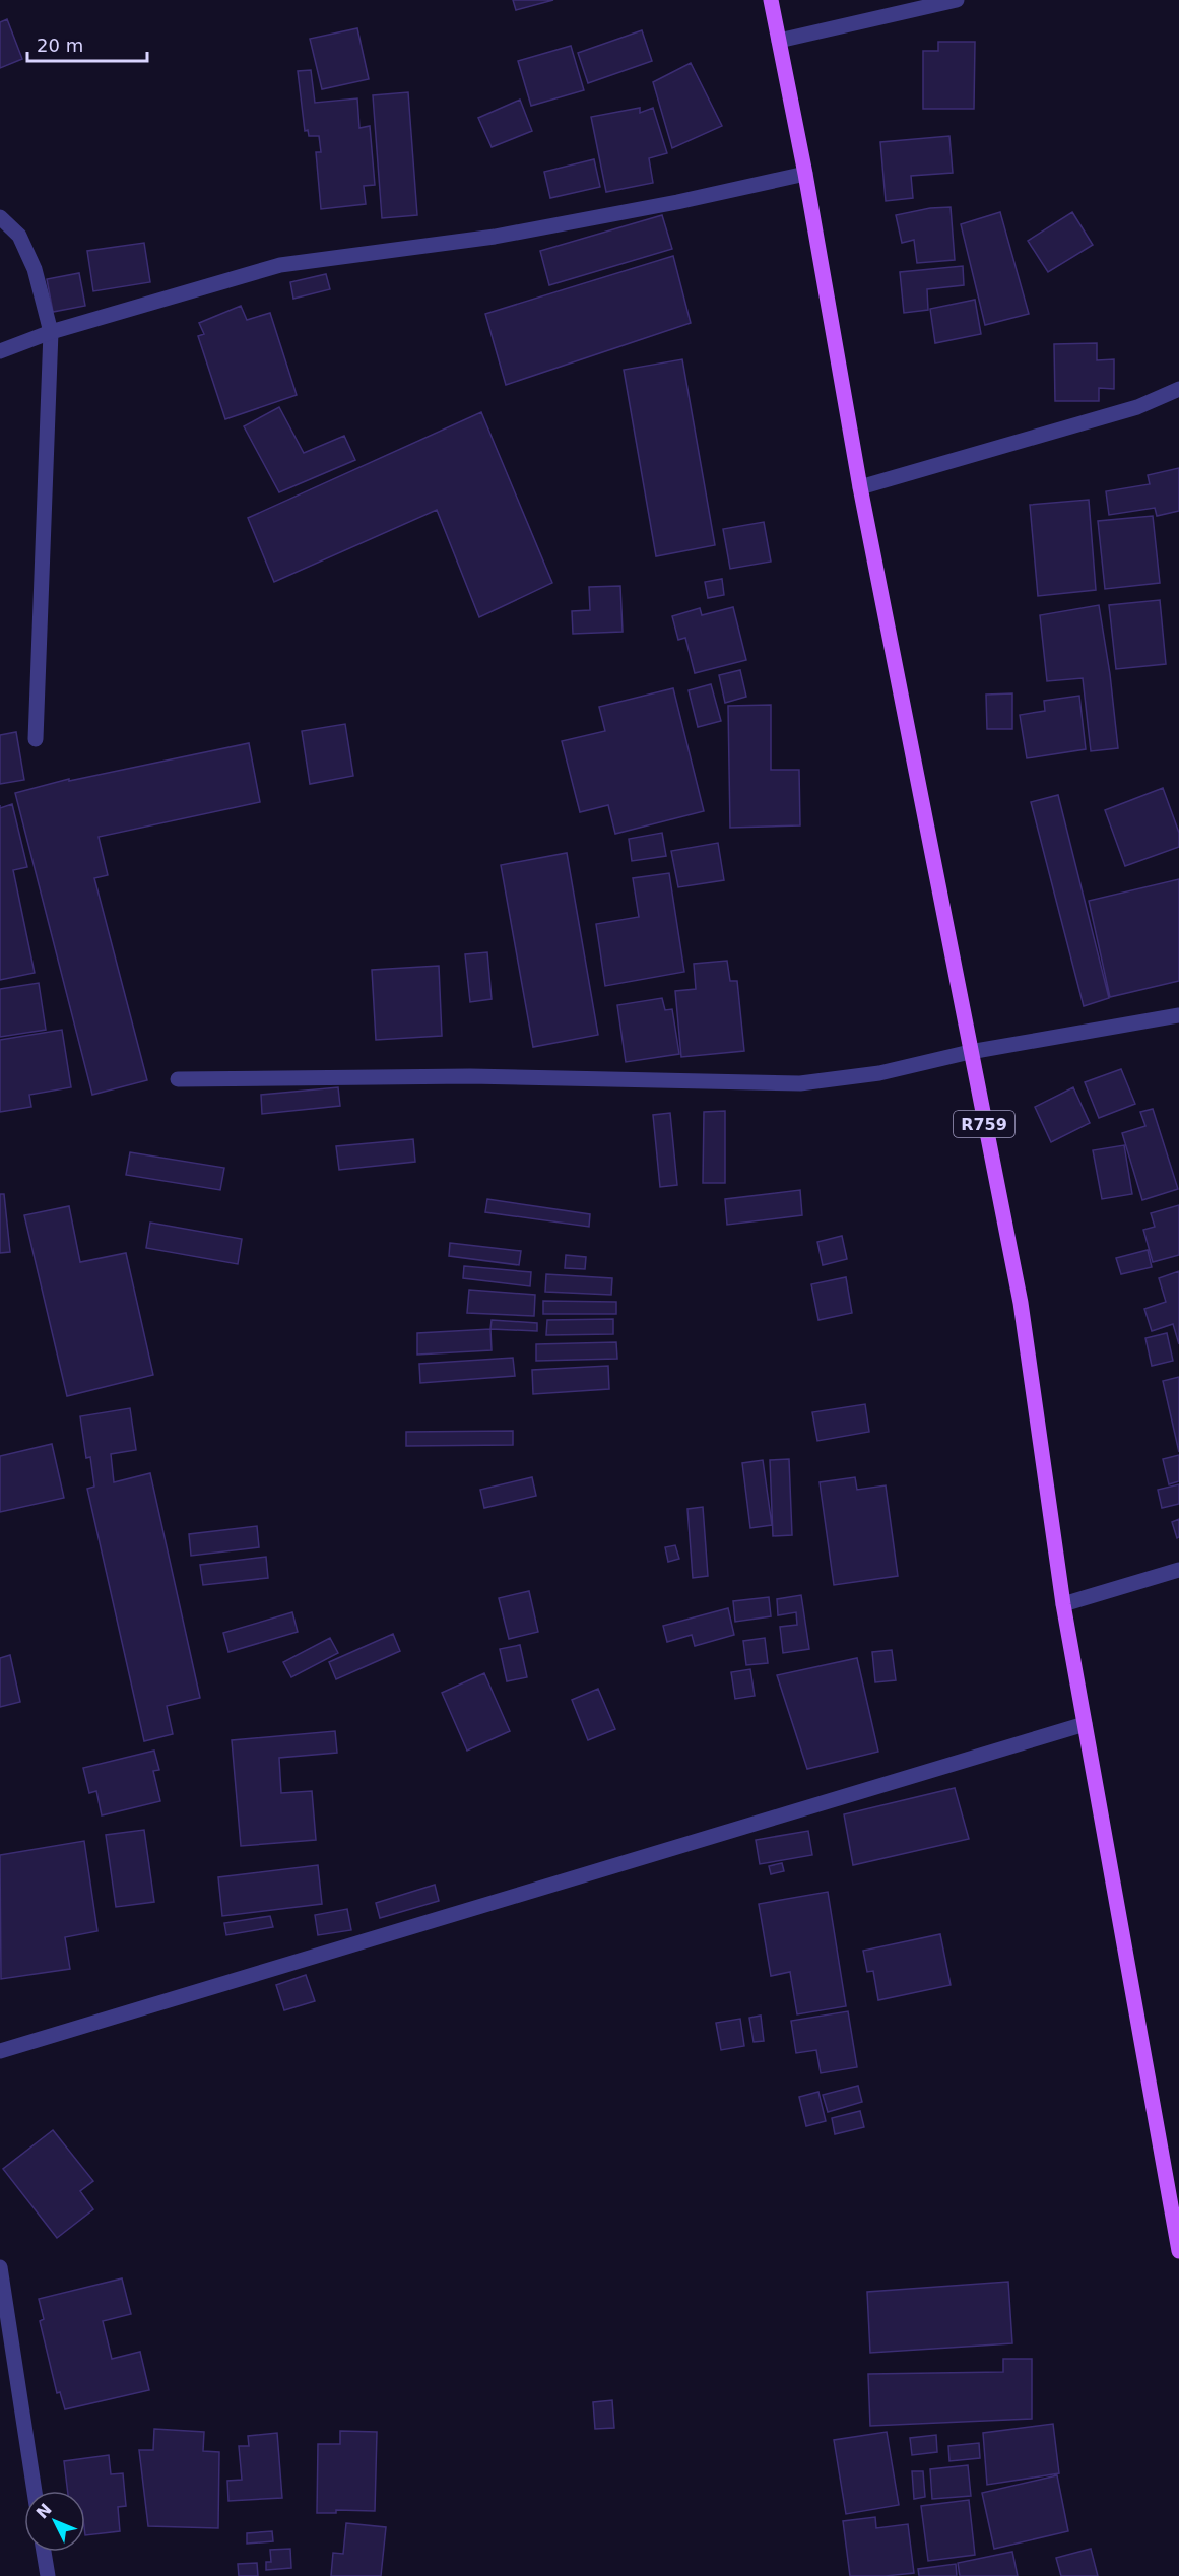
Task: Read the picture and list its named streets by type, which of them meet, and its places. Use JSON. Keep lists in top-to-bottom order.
{
  "streets": {
    "main road": ["R759"]
  },
  "scale_bar": "20 m",
  "north": "top left"
}
